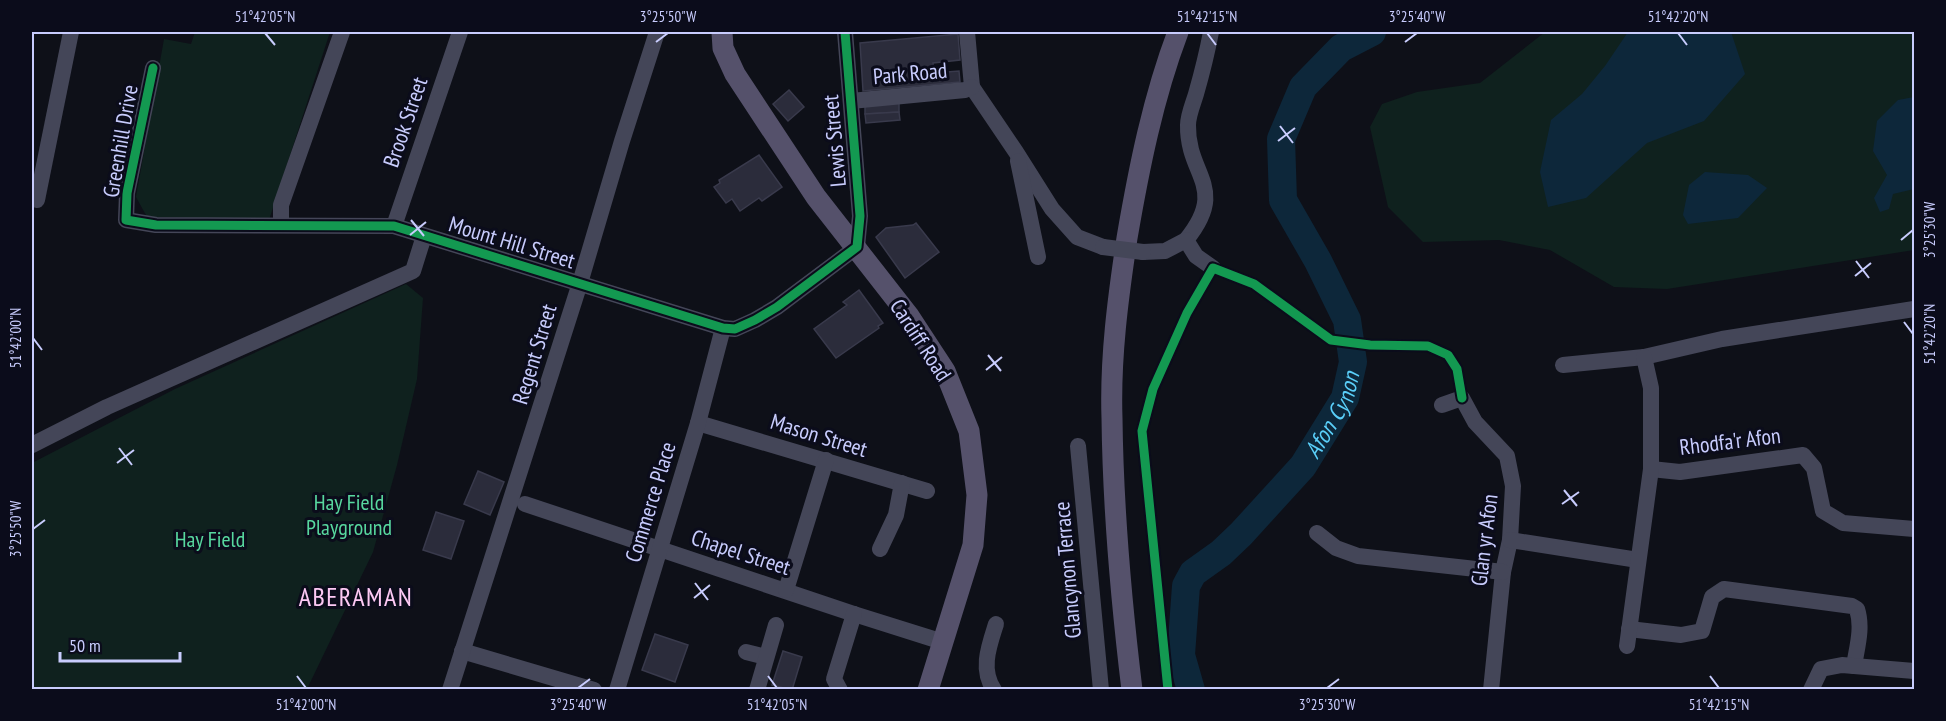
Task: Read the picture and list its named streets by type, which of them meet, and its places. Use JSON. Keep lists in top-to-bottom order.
{
  "streets": {
    "main road": ["Cardiff Road"],
    "street": [
      "Park Road",
      "Brook Street",
      "Greenhill Drive",
      "Lewis Street",
      "Mount Hill Street",
      "Regent Street",
      "Mason Street",
      "Rhodfa'r Afon",
      "Commerce Place",
      "Glan yr Afon",
      "Chapel Street",
      "Glancynon Terrace"
    ]
  },
  "crossings": [
    ["Park Road", "Lewis Street"],
    ["Brook Street", "Mount Hill Street"],
    ["Greenhill Drive", "Mount Hill Street"],
    ["Lewis Street", "Cardiff Road"],
    ["Mount Hill Street", "Regent Street"],
    ["Mount Hill Street", "Commerce Place"],
    ["Cardiff Road", "Chapel Street"],
    ["Mason Street", "Commerce Place"],
    ["Commerce Place", "Chapel Street"]
  ],
  "districts": ["ABERAMAN"],
  "water": ["Afon Cynon"],
  "parks": ["Hay Field Playground", "Hay Field"],
  "scale_bar": "50 m",
  "coordinates": [
    "51°42'05\"N",
    "3°25'50\"W",
    "51°42'15\"N",
    "3°25'40\"W",
    "51°42'20\"N",
    "3°25'30\"W",
    "51°42'00\"N"
  ]
}
